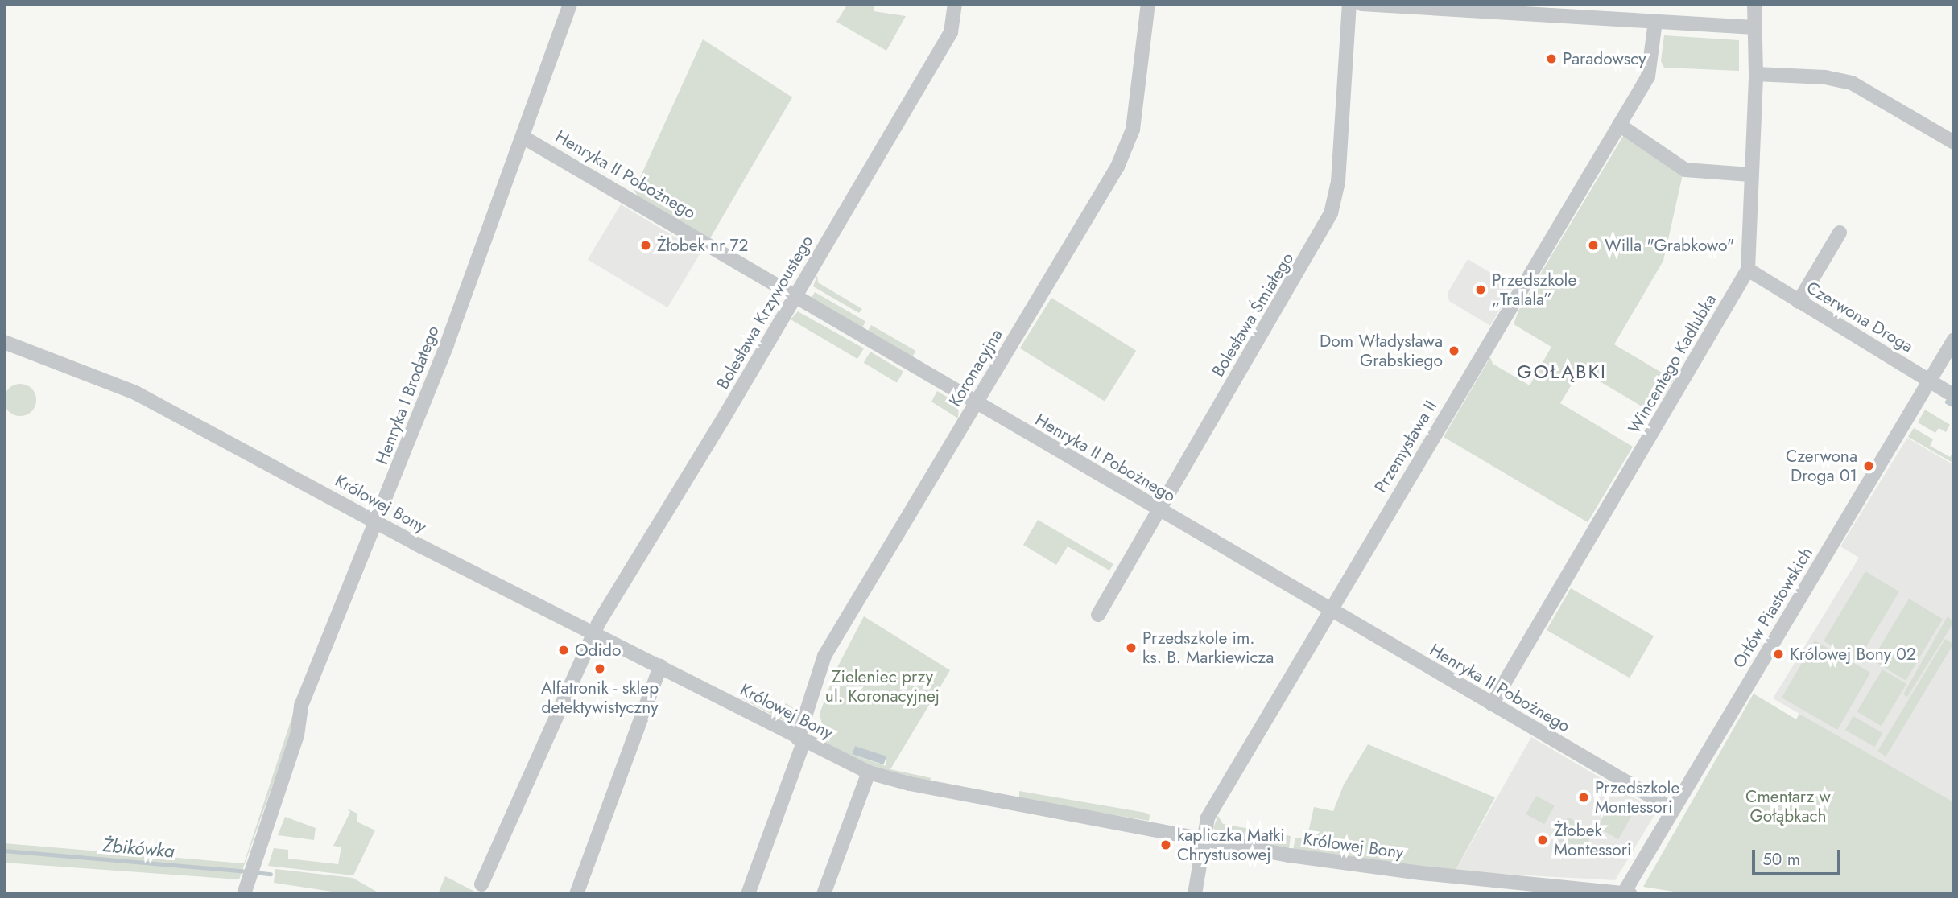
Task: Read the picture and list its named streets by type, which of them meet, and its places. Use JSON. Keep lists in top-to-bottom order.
{
  "streets": {
    "street": [
      "Henryka II Pobożnego",
      "Bolesława Krzywoustego",
      "Bolesława Śmiałego",
      "Czerwona Droga",
      "Wincentego Kadłubka",
      "Koronacyjna",
      "Henryka I Brodatego",
      "Przemysława II",
      "Królowej Bony",
      "Orłów Piastowskich"
    ]
  },
  "crossings": [
    ["Henryka II Pobożnego", "Bolesława Krzywoustego"],
    ["Henryka II Pobożnego", "Bolesława Śmiałego"],
    ["Henryka II Pobożnego", "Wincentego Kadłubka"],
    ["Henryka II Pobożnego", "Koronacyjna"],
    ["Henryka II Pobożnego", "Henryka I Brodatego"],
    ["Henryka II Pobożnego", "Przemysława II"],
    ["Henryka II Pobożnego", "Orłów Piastowskich"],
    ["Bolesława Krzywoustego", "Królowej Bony"],
    ["Czerwona Droga", "Wincentego Kadłubka"],
    ["Czerwona Droga", "Orłów Piastowskich"],
    ["Koronacyjna", "Królowej Bony"],
    ["Henryka I Brodatego", "Królowej Bony"],
    ["Przemysława II", "Królowej Bony"],
    ["Królowej Bony", "Orłów Piastowskich"]
  ],
  "districts": ["GOŁĄBKI"],
  "water": ["Żbikówka"],
  "parks": ["Zieleniec przy ul. Koronacyjnej", "Cmentarz w Gołąbkach"],
  "places": [
    "Paradowscy",
    "Żłobek nr 72",
    "Willa \"Grabkowo\"",
    "Przedszkole „Tralala”",
    "Dom Władysława Grabskiego",
    "Czerwona Droga 01",
    "Przedszkole im. ks. B. Markiewicza",
    "Odido",
    "Królowej Bony 02",
    "Alfatronik - sklep detektywistyczny",
    "Przedszkole Montessori",
    "Żłobek Montessori",
    "kapliczka Matki Chrystusowej"
  ],
  "scale_bar": "50 m"
}
